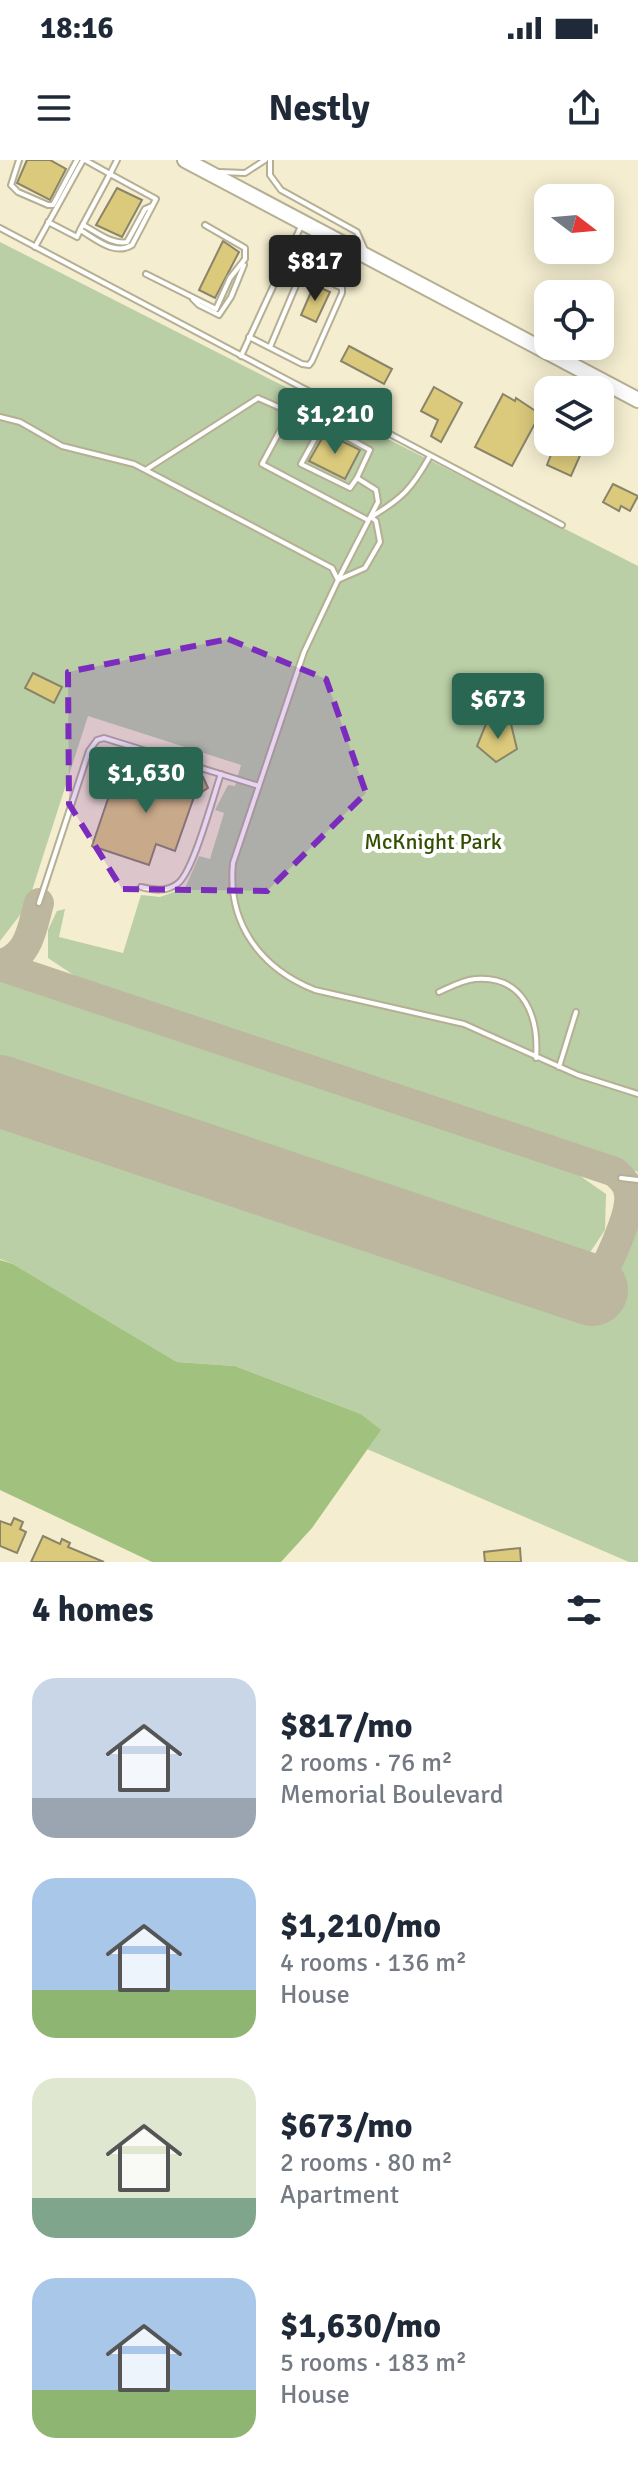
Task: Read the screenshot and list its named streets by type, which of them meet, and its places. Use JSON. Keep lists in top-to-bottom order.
{
  "parks": ["McKnight Park"],
  "north": "right",
  "page": {
    "status": "18:16",
    "header": "Nestly",
    "price": [
      "$817",
      "$1,210",
      "$673",
      "$1,630"
    ],
    "heading": "4 homes",
    "list": [
      {
        "name": "$817/mo",
        "note": "2 rooms · 76 m² · Memorial Boulevard"
      },
      {
        "name": "$1,210/mo",
        "note": "4 rooms · 136 m² · House"
      },
      {
        "name": "$673/mo",
        "note": "2 rooms · 80 m² · Apartment"
      },
      {
        "name": "$1,630/mo",
        "note": "5 rooms · 183 m² · House"
      }
    ]
  }
}
